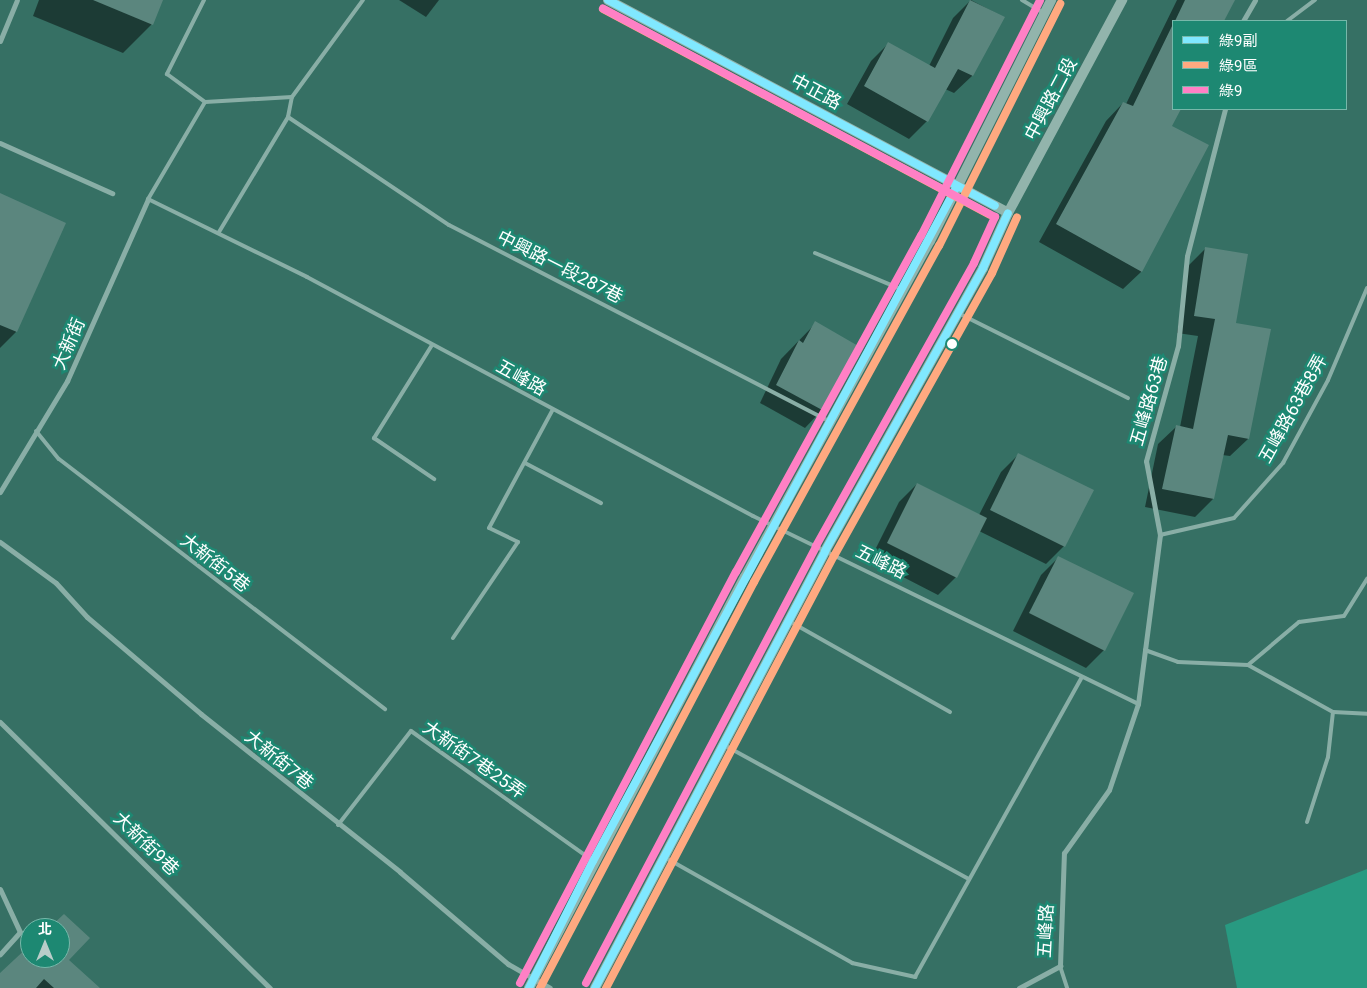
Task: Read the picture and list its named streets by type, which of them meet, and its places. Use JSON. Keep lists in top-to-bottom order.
{
  "streets": {
    "street": [
      "中正路",
      "中興路二段",
      "大新街",
      "五峰路",
      "五峰路63巷",
      "大新街7巷",
      "大新街9巷"
    ],
    "lane": [
      "中興路一段287巷",
      "五峰路63巷8弄",
      "大新街5巷",
      "大新街7巷25弄"
    ]
  },
  "crossings": [
    ["中正路", "中興路二段"],
    ["中興路二段", "五峰路"],
    ["大新街", "五峰路"],
    ["大新街", "大新街5巷"],
    ["五峰路", "五峰路63巷"],
    ["五峰路63巷", "五峰路63巷8弄"],
    ["大新街7巷", "大新街7巷25弄"]
  ],
  "lines": ["transit line 綠9副", "transit line 綠9", "transit line 綠9區"],
  "legend": ["綠9副", "綠9區", "綠9"],
  "north": "top"
}
